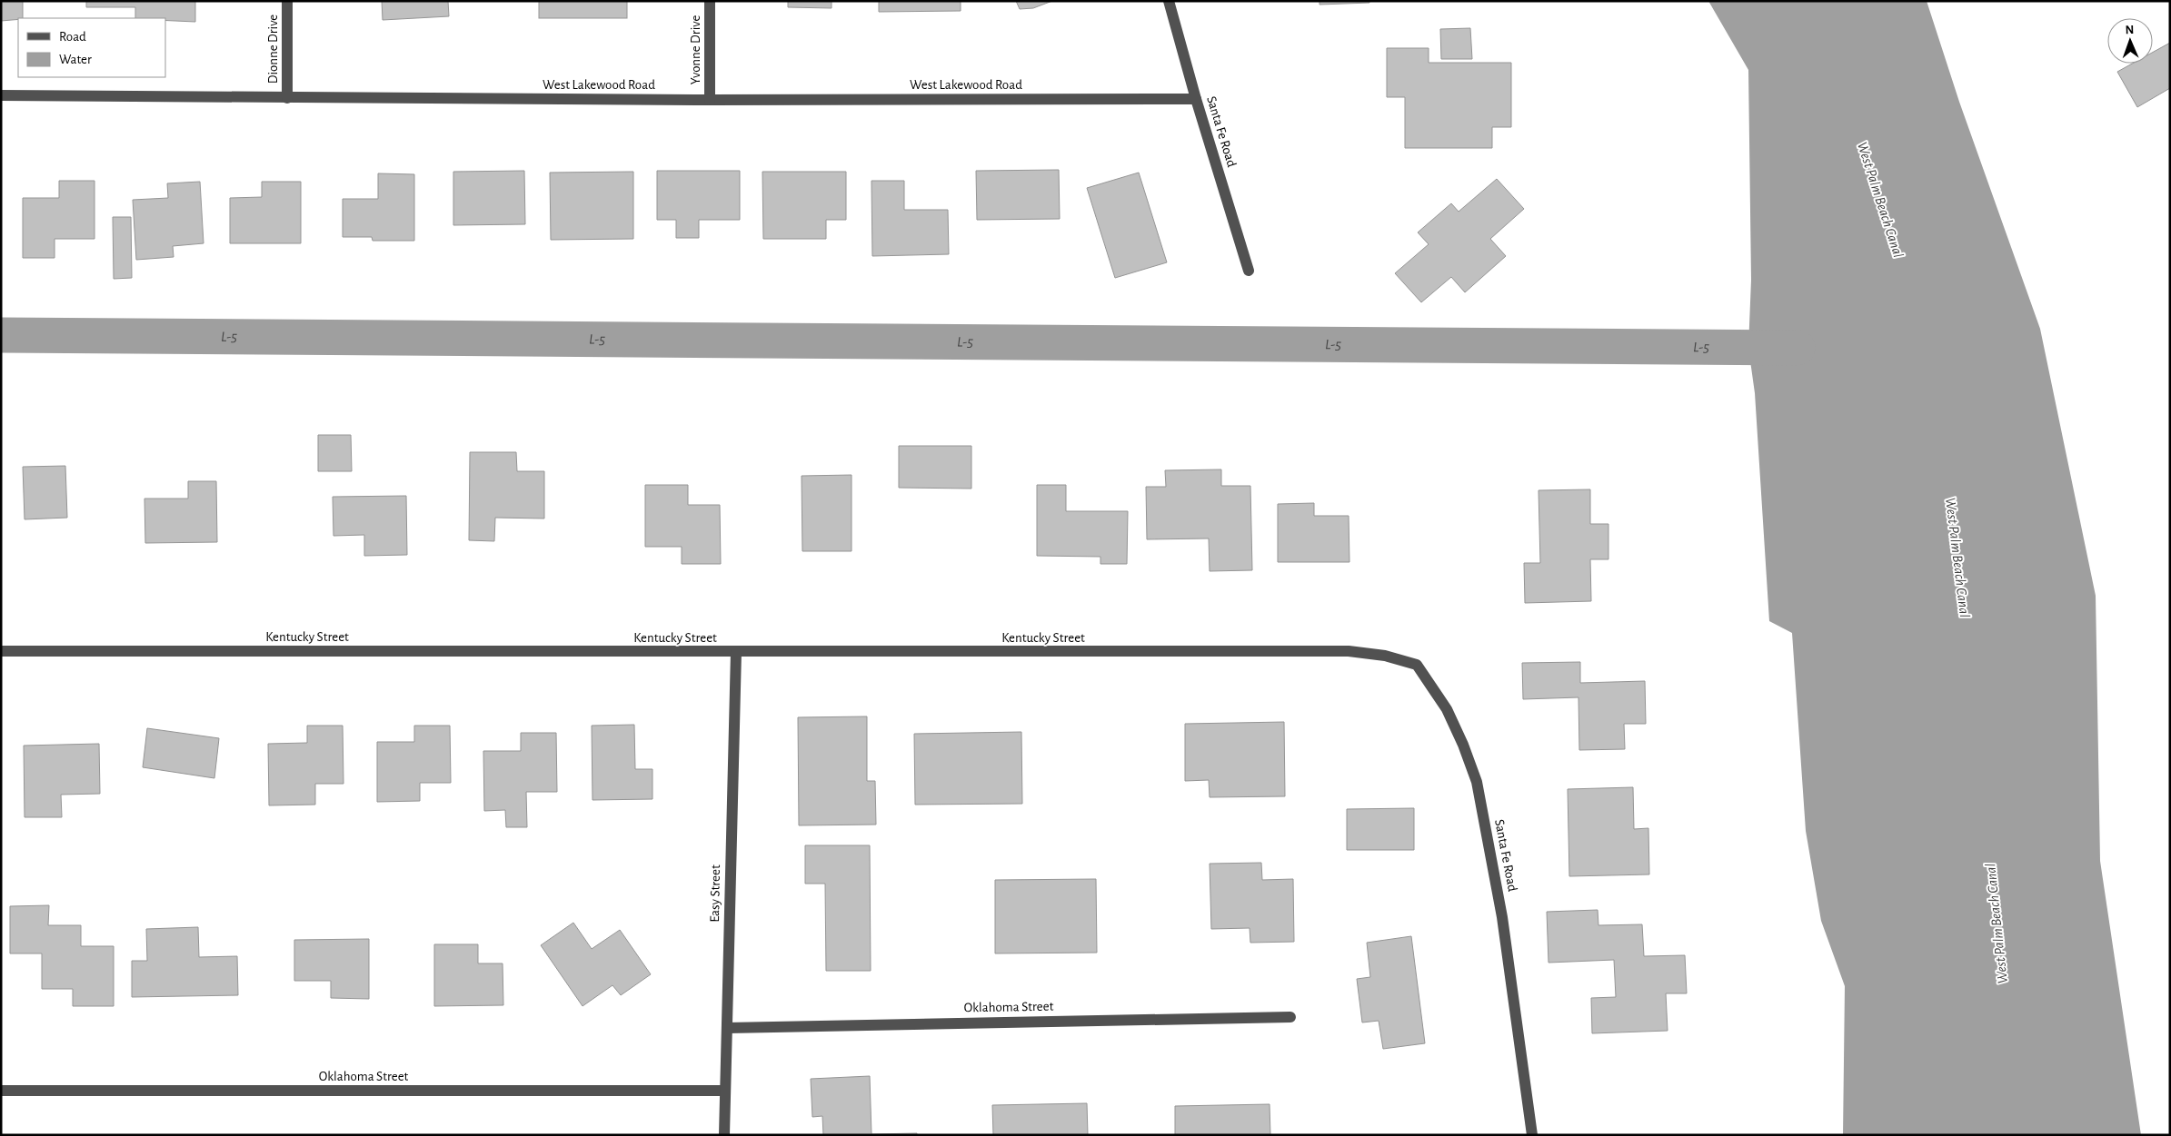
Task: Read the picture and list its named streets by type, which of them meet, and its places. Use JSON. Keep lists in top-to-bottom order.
{
  "streets": {
    "street": [
      "Dionne Drive",
      "Yvonne Drive",
      "West Lakewood Road",
      "Santa Fe Road",
      "Kentucky Street",
      "Easy Street",
      "Oklahoma Street"
    ]
  },
  "crossings": [
    ["Dionne Drive", "West Lakewood Road"],
    ["Yvonne Drive", "West Lakewood Road"],
    ["West Lakewood Road", "Santa Fe Road"],
    ["Santa Fe Road", "Kentucky Street"],
    ["Kentucky Street", "Easy Street"],
    ["Easy Street", "Oklahoma Street"]
  ],
  "water": ["West Palm Beach Canal", "L-5"],
  "legend": ["Road", "Water"],
  "north": "top"
}
